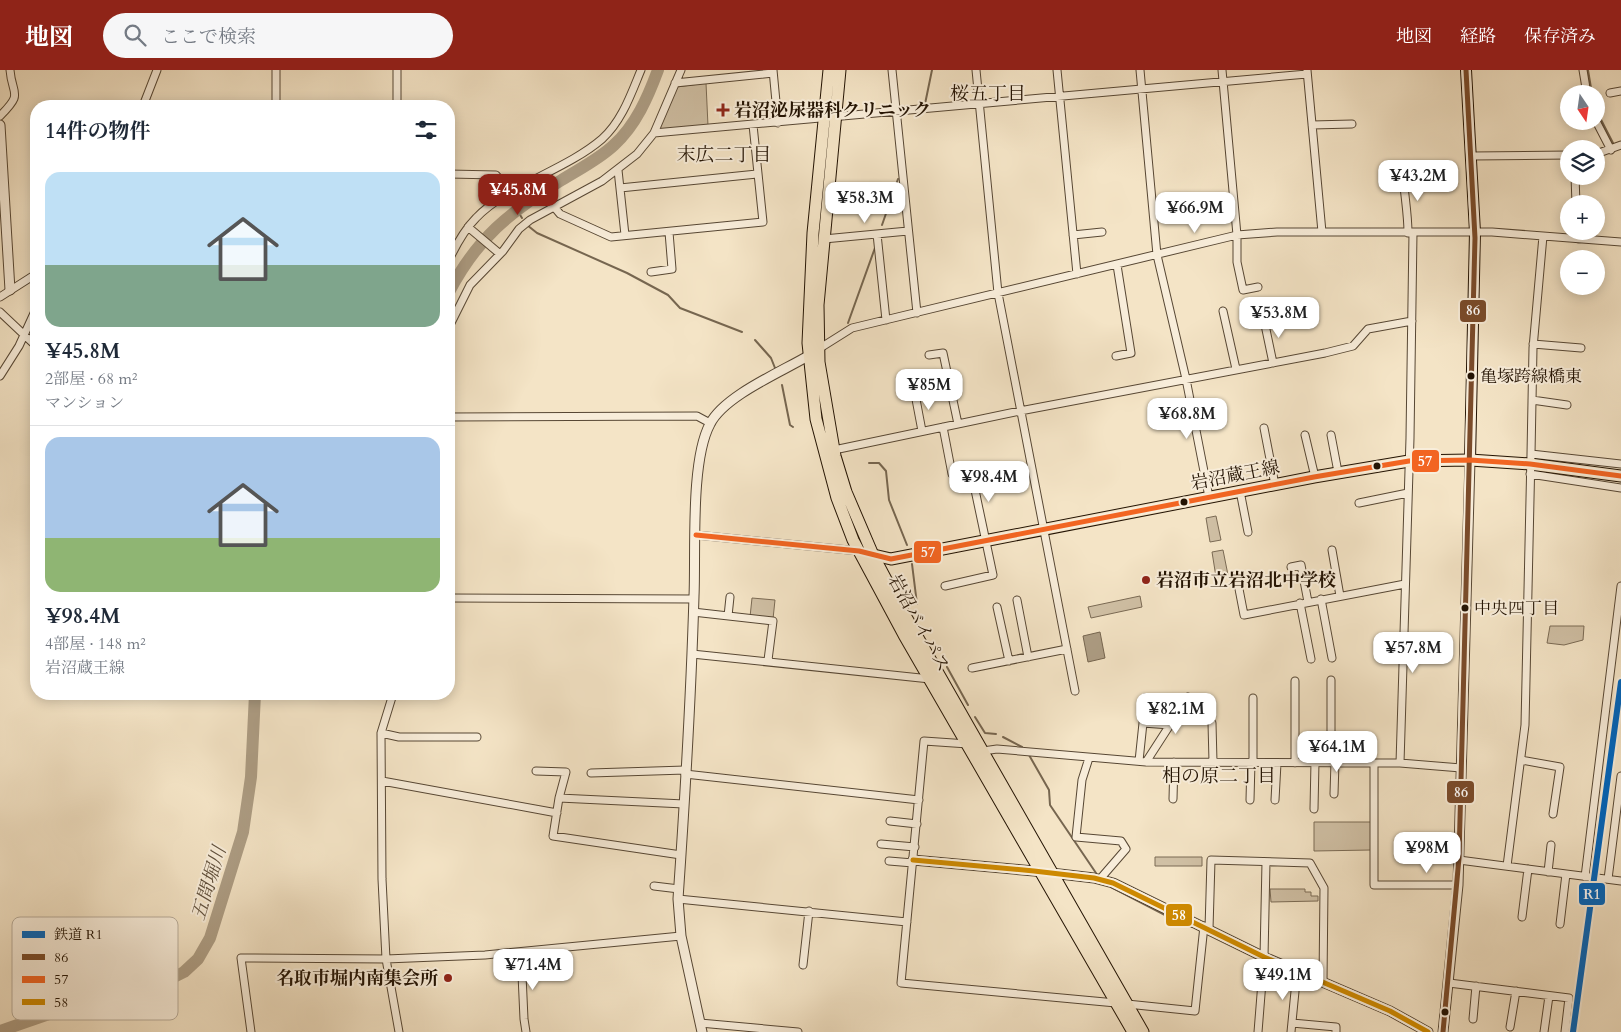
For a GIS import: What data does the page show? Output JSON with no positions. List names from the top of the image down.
{
  "streets": {
    "main road": ["岩沼蔵王線", "岩沼バイパス"]
  },
  "crossings": [
    ["岩沼蔵王線", "岩沼バイパス"]
  ],
  "districts": ["桜五丁目", "末広二丁目", "相の原二丁目"],
  "water": ["五間堀川"],
  "places": {
    "health": ["岩沼泌尿器科クリニック"],
    "other": [
      "亀塚跨線橋東",
      "岩沼市立岩沼北中学校",
      "中央四丁目",
      "名取市堀内南集会所"
    ]
  },
  "lines": [
    "transit line 86",
    "transit line 57",
    "rail line R1",
    "transit line 58"
  ],
  "legend": [
    "鉄道 R1",
    "86",
    "57",
    "58"
  ],
  "north": "bottom",
  "page": {
    "header": "地図",
    "search": "ここで検索",
    "nav": ["地図", "経路", "保存済み"],
    "map_buttons": ["+", "−"],
    "heading": "14件の物件",
    "price": [
      "¥43.2M",
      "¥45.8M",
      "¥58.3M",
      "¥66.9M",
      "¥53.8M",
      "¥85M",
      "¥68.8M",
      "¥98.4M",
      "¥57.8M",
      "¥82.1M",
      "¥64.1M",
      "¥98M",
      "¥71.4M",
      "¥49.1M"
    ],
    "list": [
      {
        "name": "¥45.8M",
        "note": "2部屋 · 68 m² · マンション"
      },
      {
        "name": "¥98.4M",
        "note": "4部屋 · 148 m² · 岩沼蔵王線"
      }
    ]
  }
}
